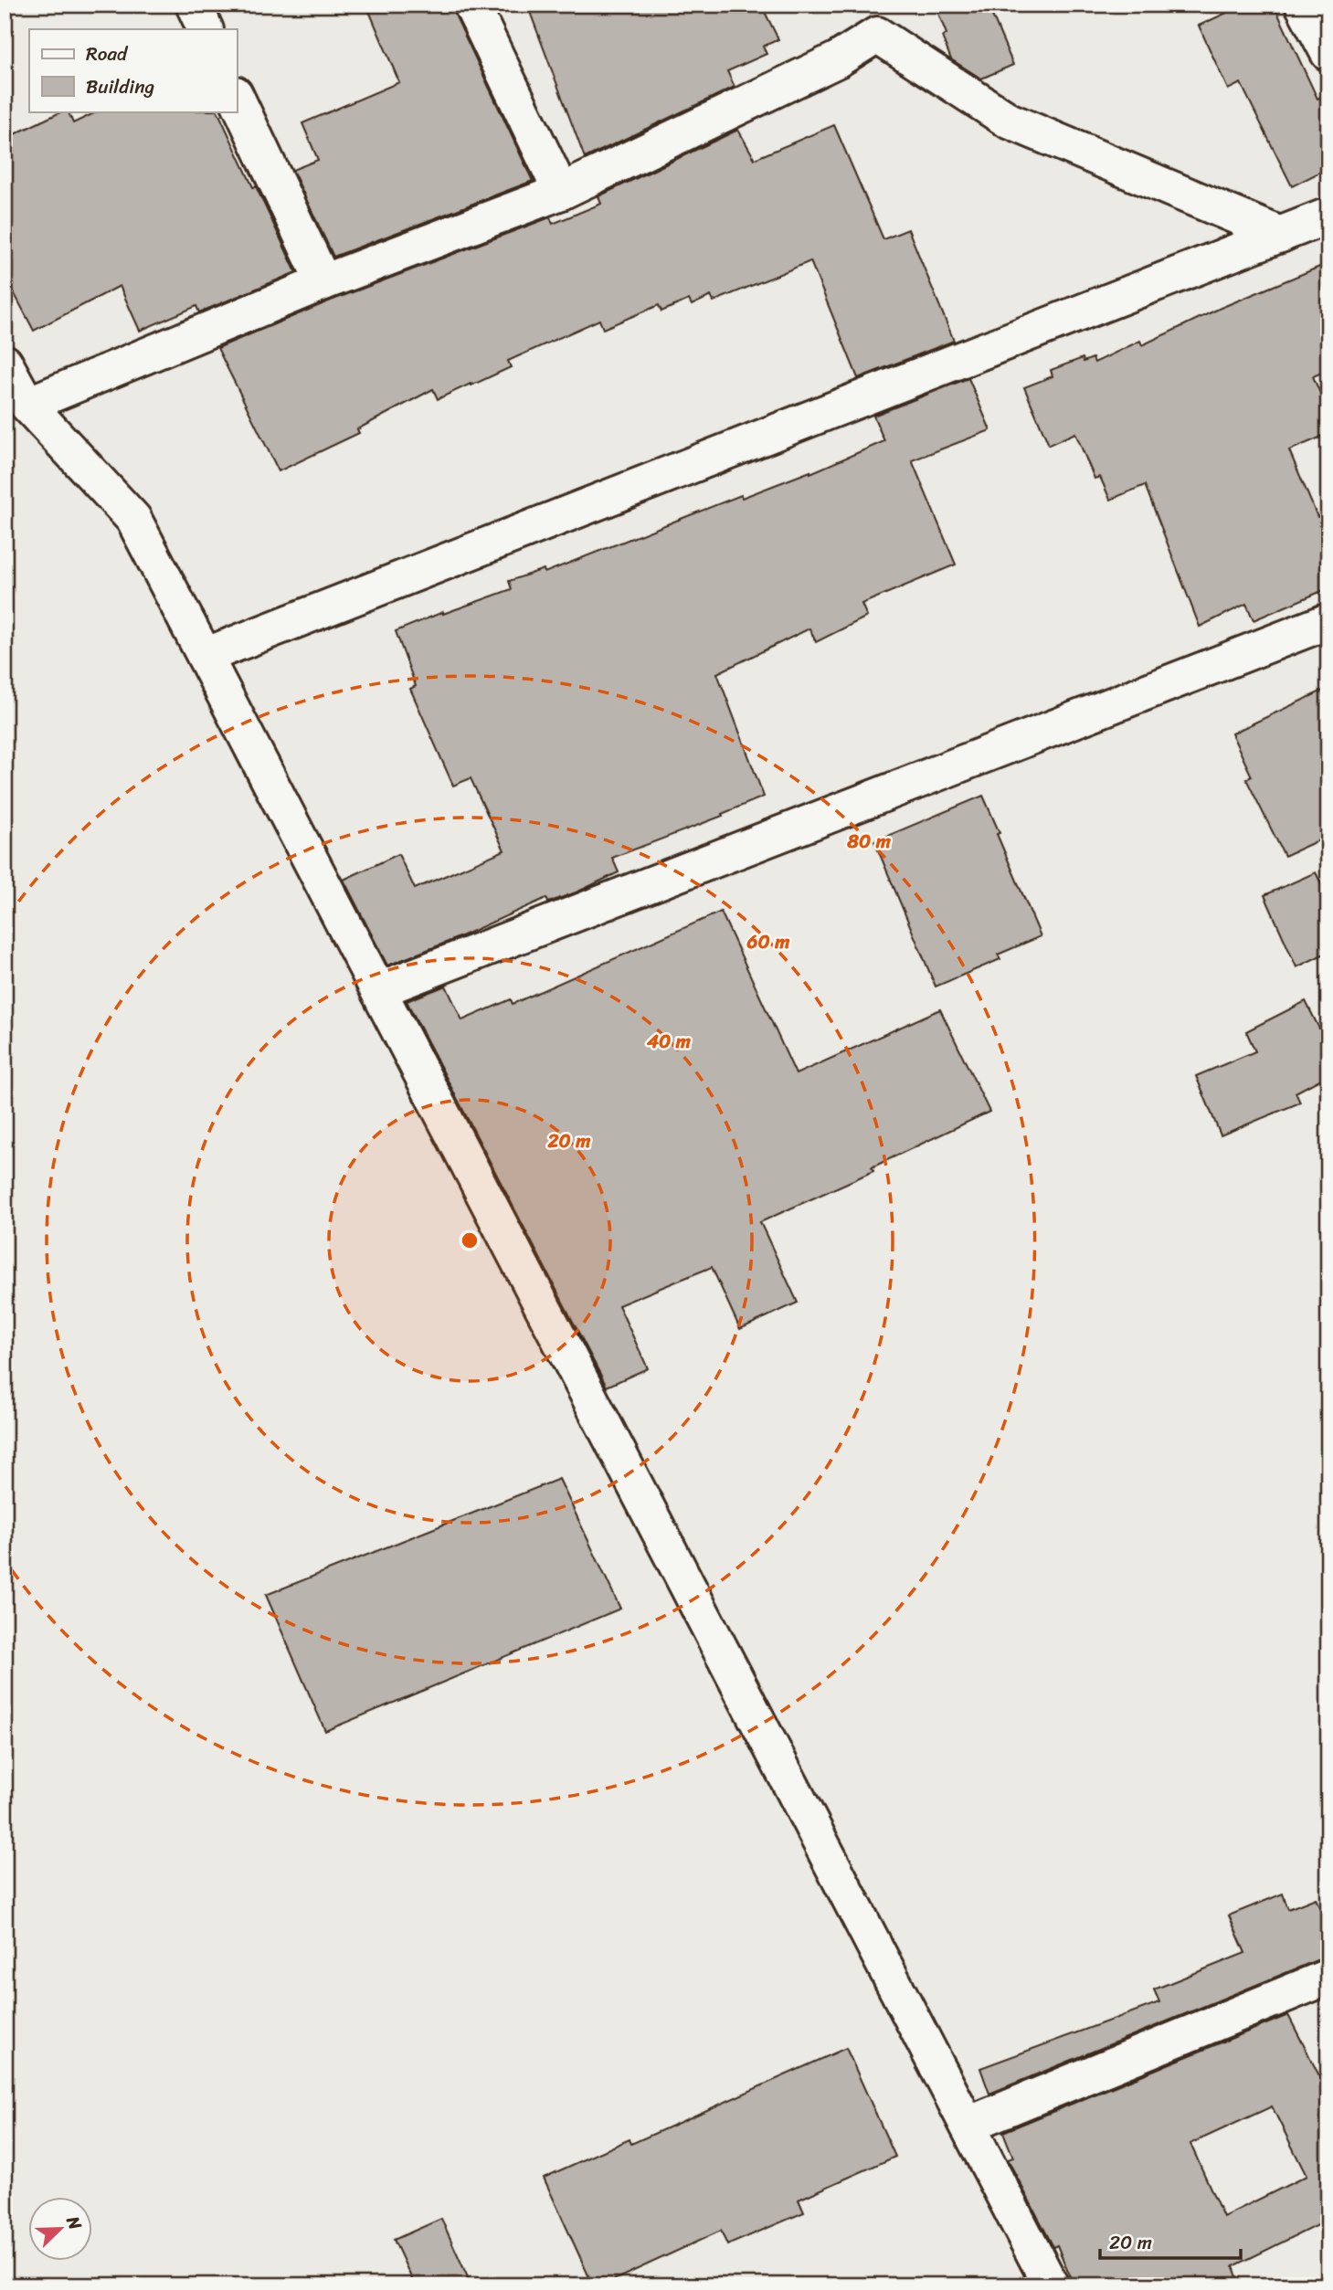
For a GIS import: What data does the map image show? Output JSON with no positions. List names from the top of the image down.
{
  "legend": ["Road", "Building"],
  "scale_bar": "20 m",
  "north": "top right",
  "rings": [
    "80 m",
    "60 m",
    "40 m",
    "20 m"
  ]
}
